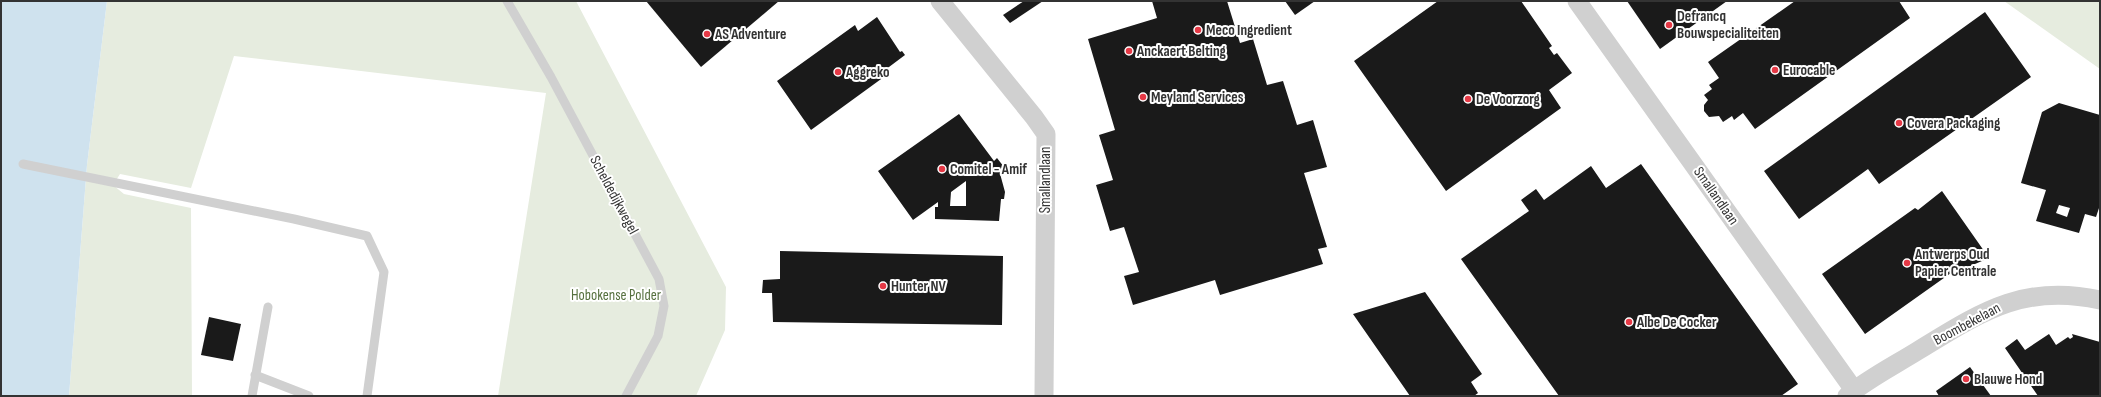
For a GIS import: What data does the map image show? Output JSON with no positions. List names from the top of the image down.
{
  "streets": {
    "street": ["Smallandlaan", "Boombekelaan"],
    "lane": ["Scheldedijkwegel"]
  },
  "crossings": [
    ["Smallandlaan", "Boombekelaan"]
  ],
  "parks": ["Hobokense Polder"],
  "places": [
    "Defrancq Bouwspecialiteiten",
    "Meco Ingredient",
    "AS Adventure",
    "Anckaert Belting",
    "Eurocable",
    "Aggreko",
    "Meyland Services",
    "De Voorzorg",
    "Covera Packaging",
    "Comitel - Amif",
    "Antwerps Oud Papier Centrale",
    "Hunter NV",
    "Albe De Cocker",
    "Blauwe Hond"
  ]
}
